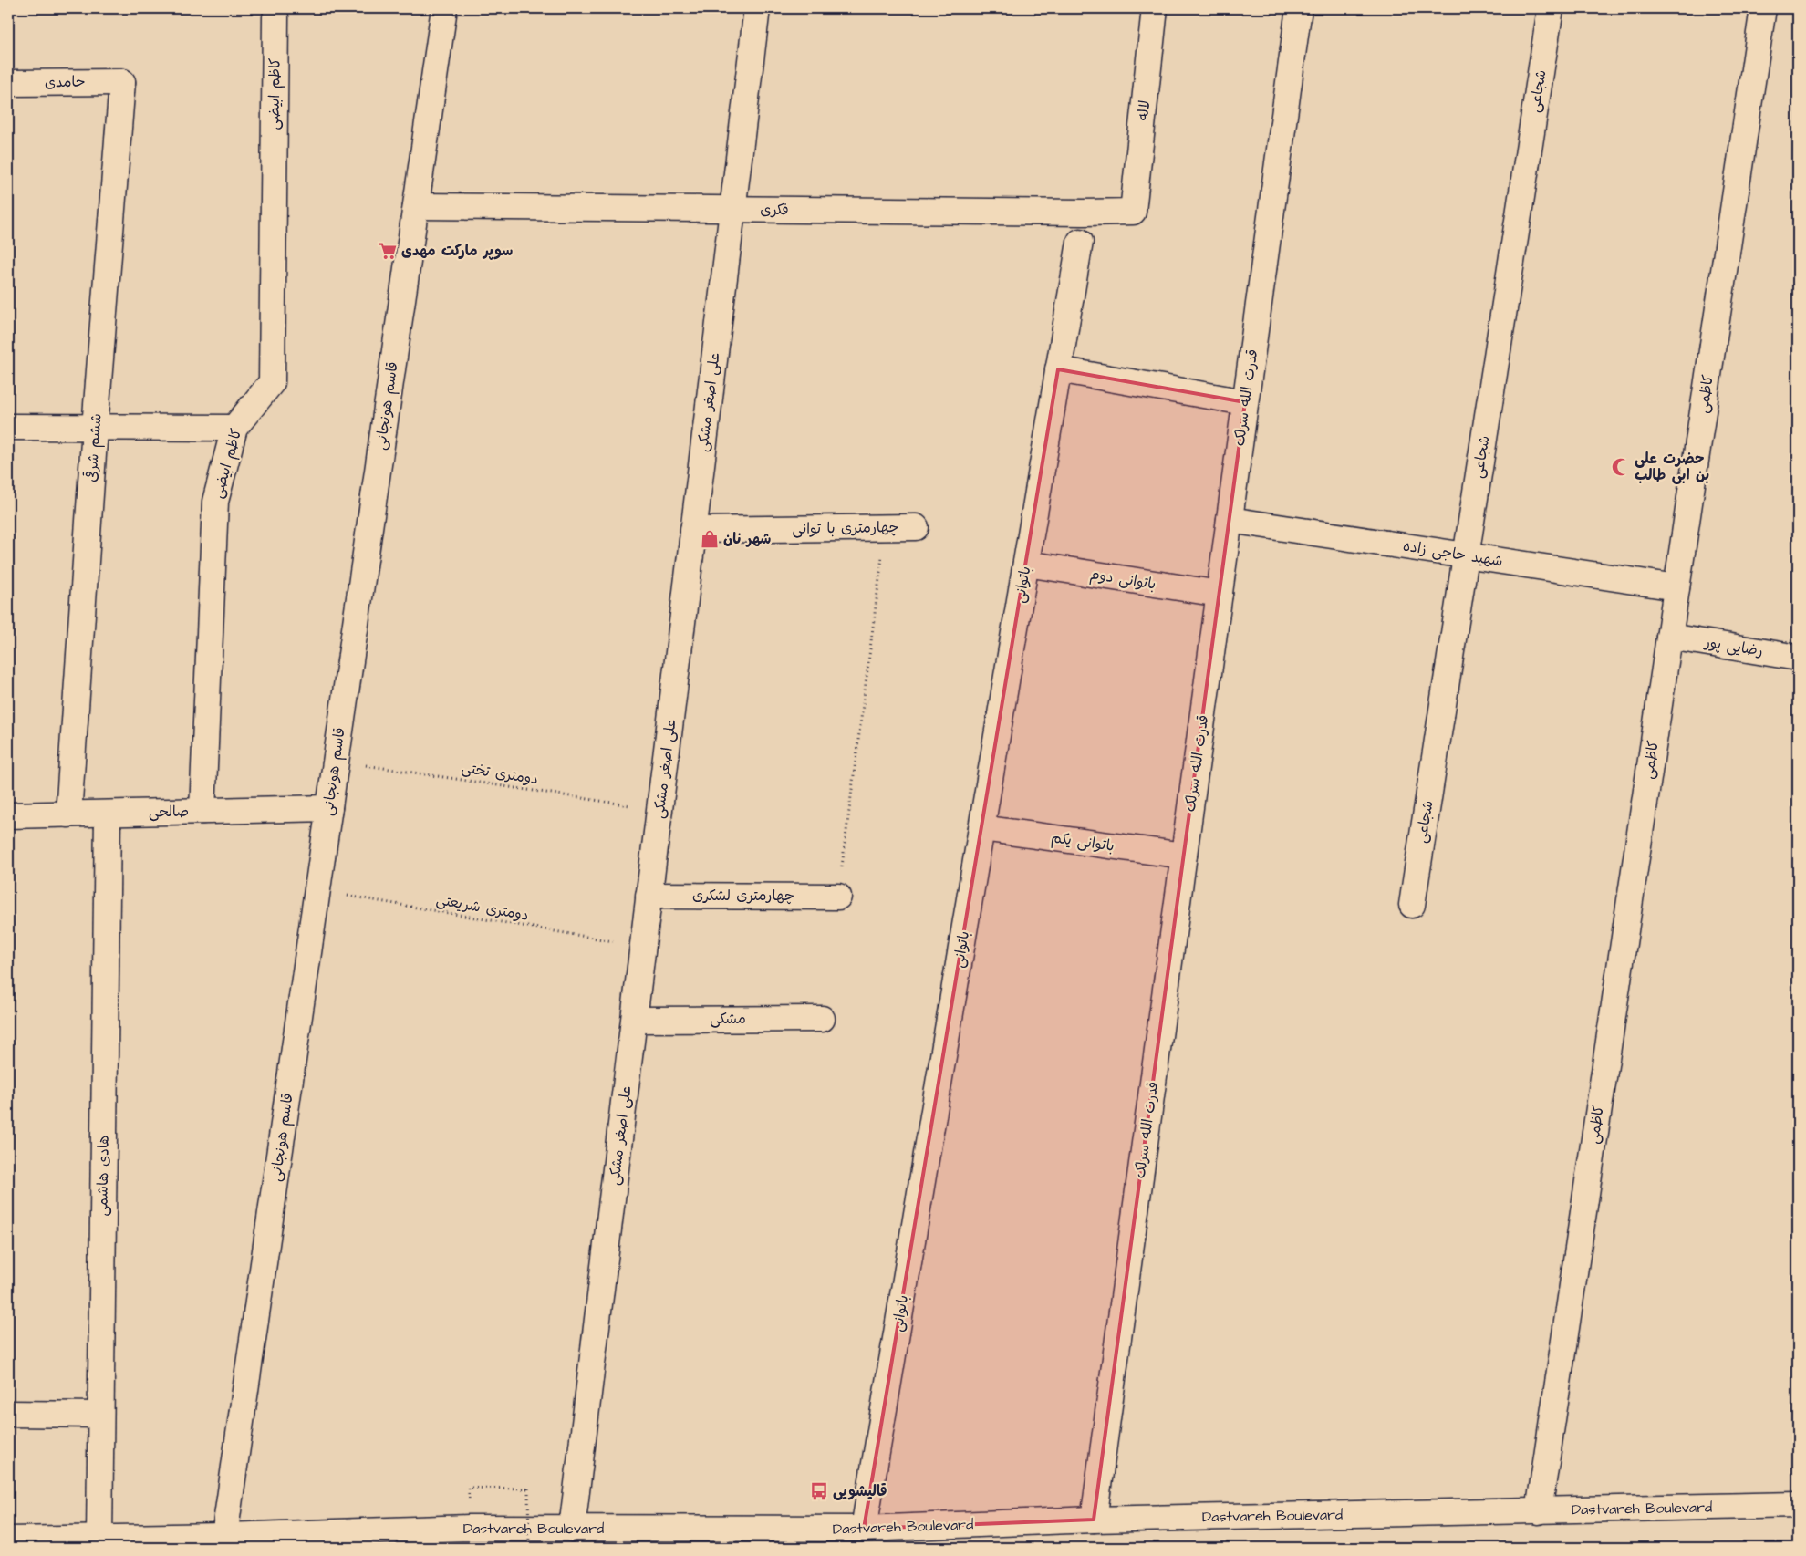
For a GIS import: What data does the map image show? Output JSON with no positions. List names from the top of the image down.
{
  "streets": {
    "street": [
      "حامدی",
      "شجاعی",
      "کاظم ابیضی",
      "لاله",
      "فکری",
      "کاظمی",
      "قدرت الله سرلک",
      "علی اصغر مشکی",
      "قاسم هونجانی",
      "ششم شرقی",
      "چهارمتری با توانی",
      "شهید حاجی زاده",
      "باتوانی دوم",
      "باتوانی",
      "رضایی پور",
      "صالحی",
      "باتوانی یکم",
      "چهارمتری لشکری",
      "مشکی",
      "هادی هاشمی",
      "Dastvareh Boulevard"
    ],
    "path": ["دومتری تختی", "دومتری شریعتی"]
  },
  "crossings": [
    ["حامدی", "ششم شرقی"],
    ["شجاعی", "شهید حاجی زاده"],
    ["کاظم ابیضی", "صالحی"],
    ["لاله", "فکری"],
    ["فکری", "علی اصغر مشکی"],
    ["فکری", "قاسم هونجانی"],
    ["کاظمی", "شهید حاجی زاده"],
    ["کاظمی", "رضایی پور"],
    ["کاظمی", "Dastvareh Boulevard"],
    ["قدرت الله سرلک", "شهید حاجی زاده"],
    ["قدرت الله سرلک", "باتوانی دوم"],
    ["قدرت الله سرلک", "باتوانی یکم"],
    ["قدرت الله سرلک", "Dastvareh Boulevard"],
    ["علی اصغر مشکی", "چهارمتری با توانی"],
    ["علی اصغر مشکی", "دومتری تختی"],
    ["علی اصغر مشکی", "چهارمتری لشکری"],
    ["علی اصغر مشکی", "دومتری شریعتی"],
    ["علی اصغر مشکی", "مشکی"],
    ["علی اصغر مشکی", "Dastvareh Boulevard"],
    ["قاسم هونجانی", "دومتری تختی"],
    ["قاسم هونجانی", "صالحی"],
    ["قاسم هونجانی", "دومتری شریعتی"],
    ["قاسم هونجانی", "Dastvareh Boulevard"],
    ["ششم شرقی", "صالحی"],
    ["باتوانی دوم", "باتوانی"],
    ["باتوانی", "باتوانی یکم"],
    ["باتوانی", "Dastvareh Boulevard"],
    ["صالحی", "هادی هاشمی"],
    ["هادی هاشمی", "Dastvareh Boulevard"]
  ],
  "places": {
    "supermarket": ["سوپر مارکت مهدی"],
    "mosque": ["حضرت علی بن ابی طالب"],
    "shop": ["شهر نان"],
    "bus stop": ["قالیشویی"]
  }
}
